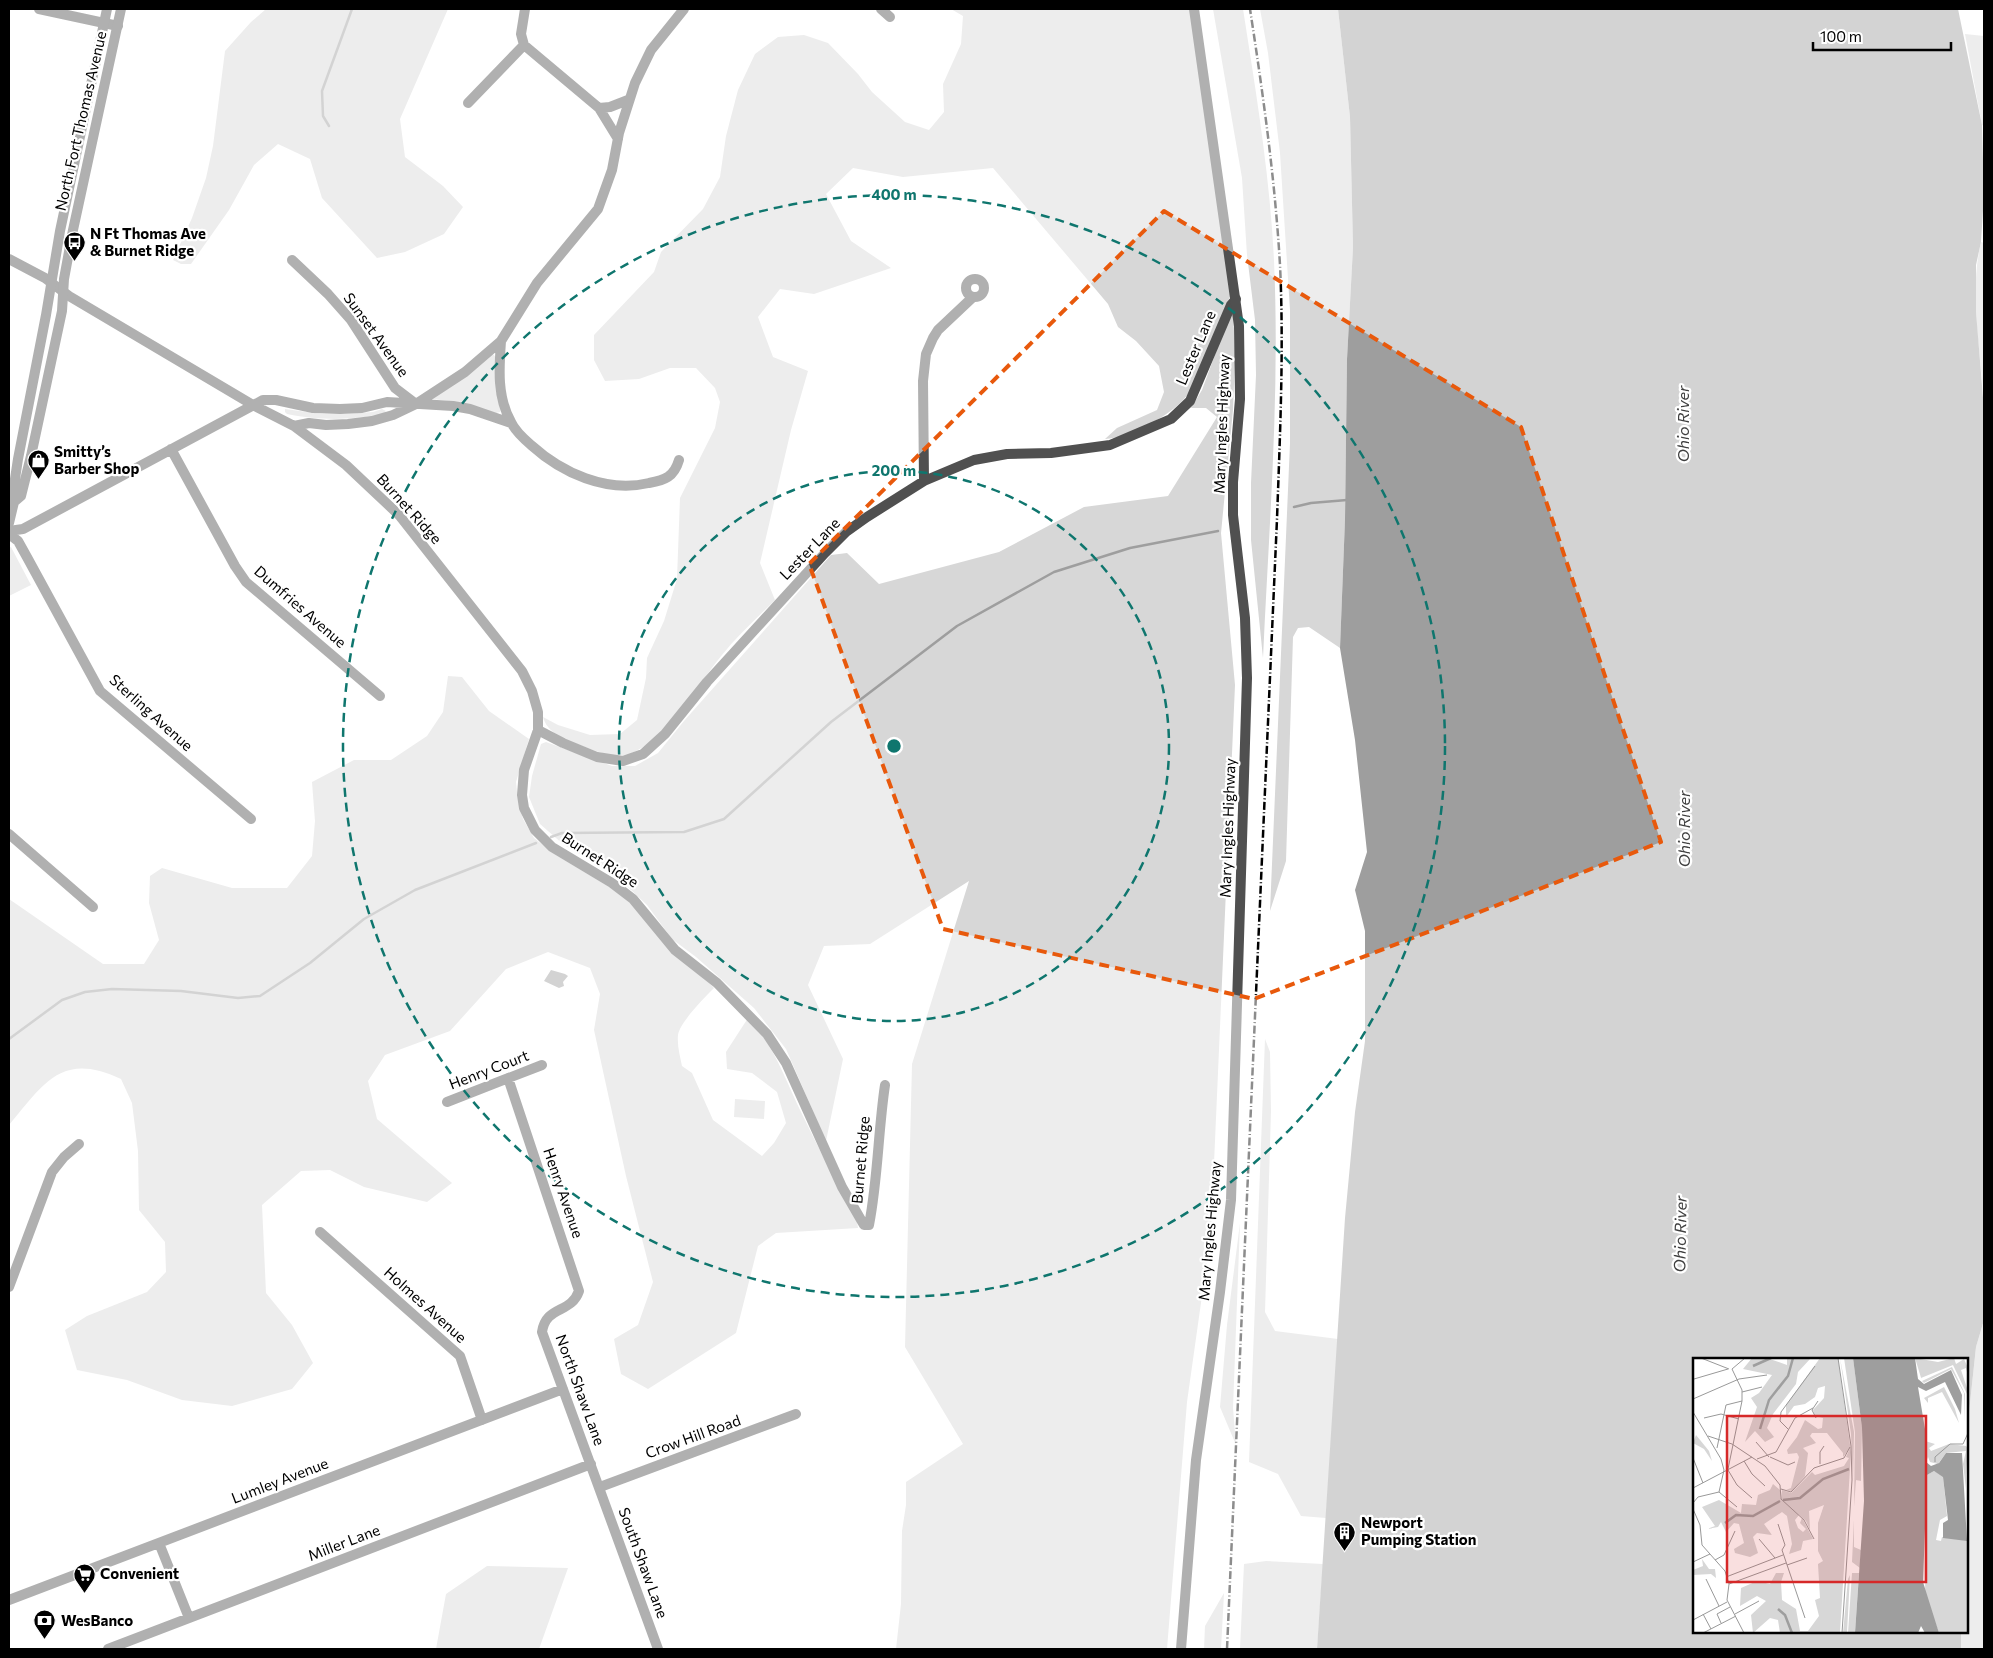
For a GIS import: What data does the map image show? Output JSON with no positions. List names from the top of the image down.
{
  "streets": {
    "street": [
      "North Fort Thomas Avenue",
      "Sunset Avenue",
      "Lester Lane",
      "Mary Ingles Highway",
      "Burnet Ridge",
      "Dumfries Avenue",
      "Sterling Avenue",
      "Henry Court",
      "Henry Avenue",
      "Holmes Avenue",
      "North Shaw Lane",
      "Crow Hill Road",
      "Lumley Avenue",
      "Miller Lane",
      "South Shaw Lane"
    ]
  },
  "crossings": [
    ["North Fort Thomas Avenue", "Burnet Ridge"],
    ["Lester Lane", "Mary Ingles Highway"],
    ["Lester Lane", "Burnet Ridge"],
    ["Henry Court", "Henry Avenue"],
    ["Henry Avenue", "North Shaw Lane"],
    ["Holmes Avenue", "Lumley Avenue"],
    ["North Shaw Lane", "Crow Hill Road"],
    ["North Shaw Lane", "Lumley Avenue"],
    ["North Shaw Lane", "Miller Lane"],
    ["North Shaw Lane", "South Shaw Lane"],
    ["Crow Hill Road", "South Shaw Lane"]
  ],
  "water": ["Ohio River"],
  "places": {
    "bus stop": ["N Ft Thomas Ave & Burnet Ridge"],
    "shop": ["Smitty’s Barber Shop"],
    "building": ["Newport Pumping Station"],
    "supermarket": ["Convenient"],
    "bank": ["WesBanco"]
  },
  "scale_bar": "100 m",
  "rings": ["400 m", "200 m"]
}
